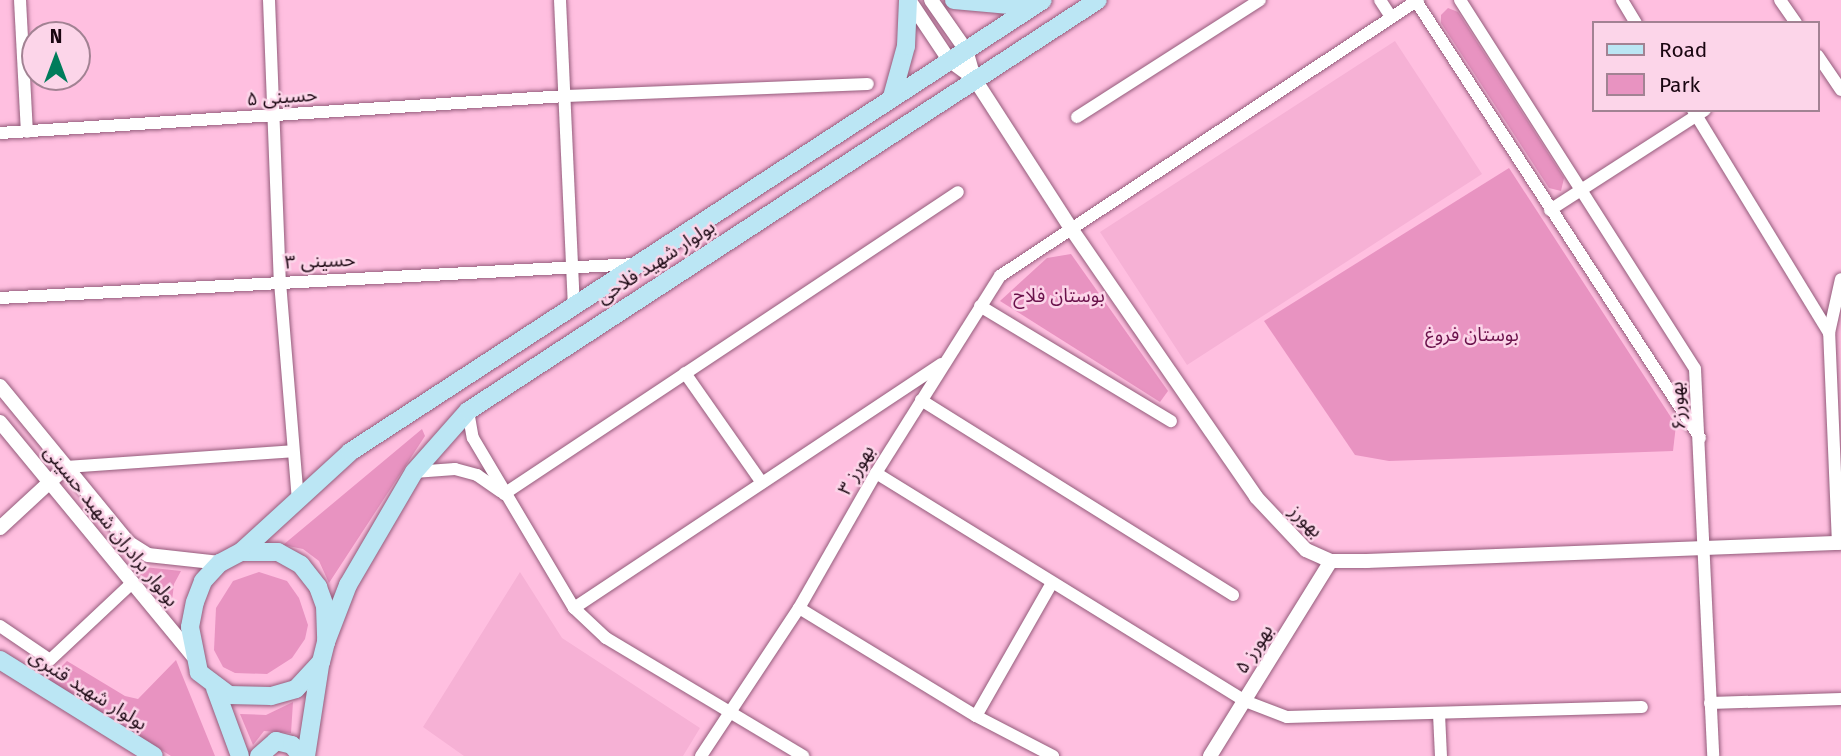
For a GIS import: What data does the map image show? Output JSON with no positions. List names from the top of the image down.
{
  "streets": {
    "main road": ["بولوار شهید فلاحی", "بولوار شهید قنبری"],
    "street": [
      "حسینی ۵",
      "حسینی ۳",
      "بهورز۶",
      "بهورز ۳",
      "بهورز",
      "بولوار برادران شهید حسینی",
      "بهورز ۵"
    ]
  },
  "crossings": [
    ["حسینی ۳", "بولوار شهید فلاحی"],
    ["بولوار شهید فلاحی", "بهورز"],
    ["بولوار شهید فلاحی", "بولوار برادران شهید حسینی"],
    ["بهورز۶", "بهورز ۳"],
    ["بهورز ۳", "بهورز"],
    ["بهورز", "بهورز ۵"],
    ["بولوار برادران شهید حسینی", "بولوار شهید قنبری"]
  ],
  "parks": ["بوستان فلاح", "بوستان فروغ"],
  "legend": ["Road", "Park"],
  "north": "top"
}
